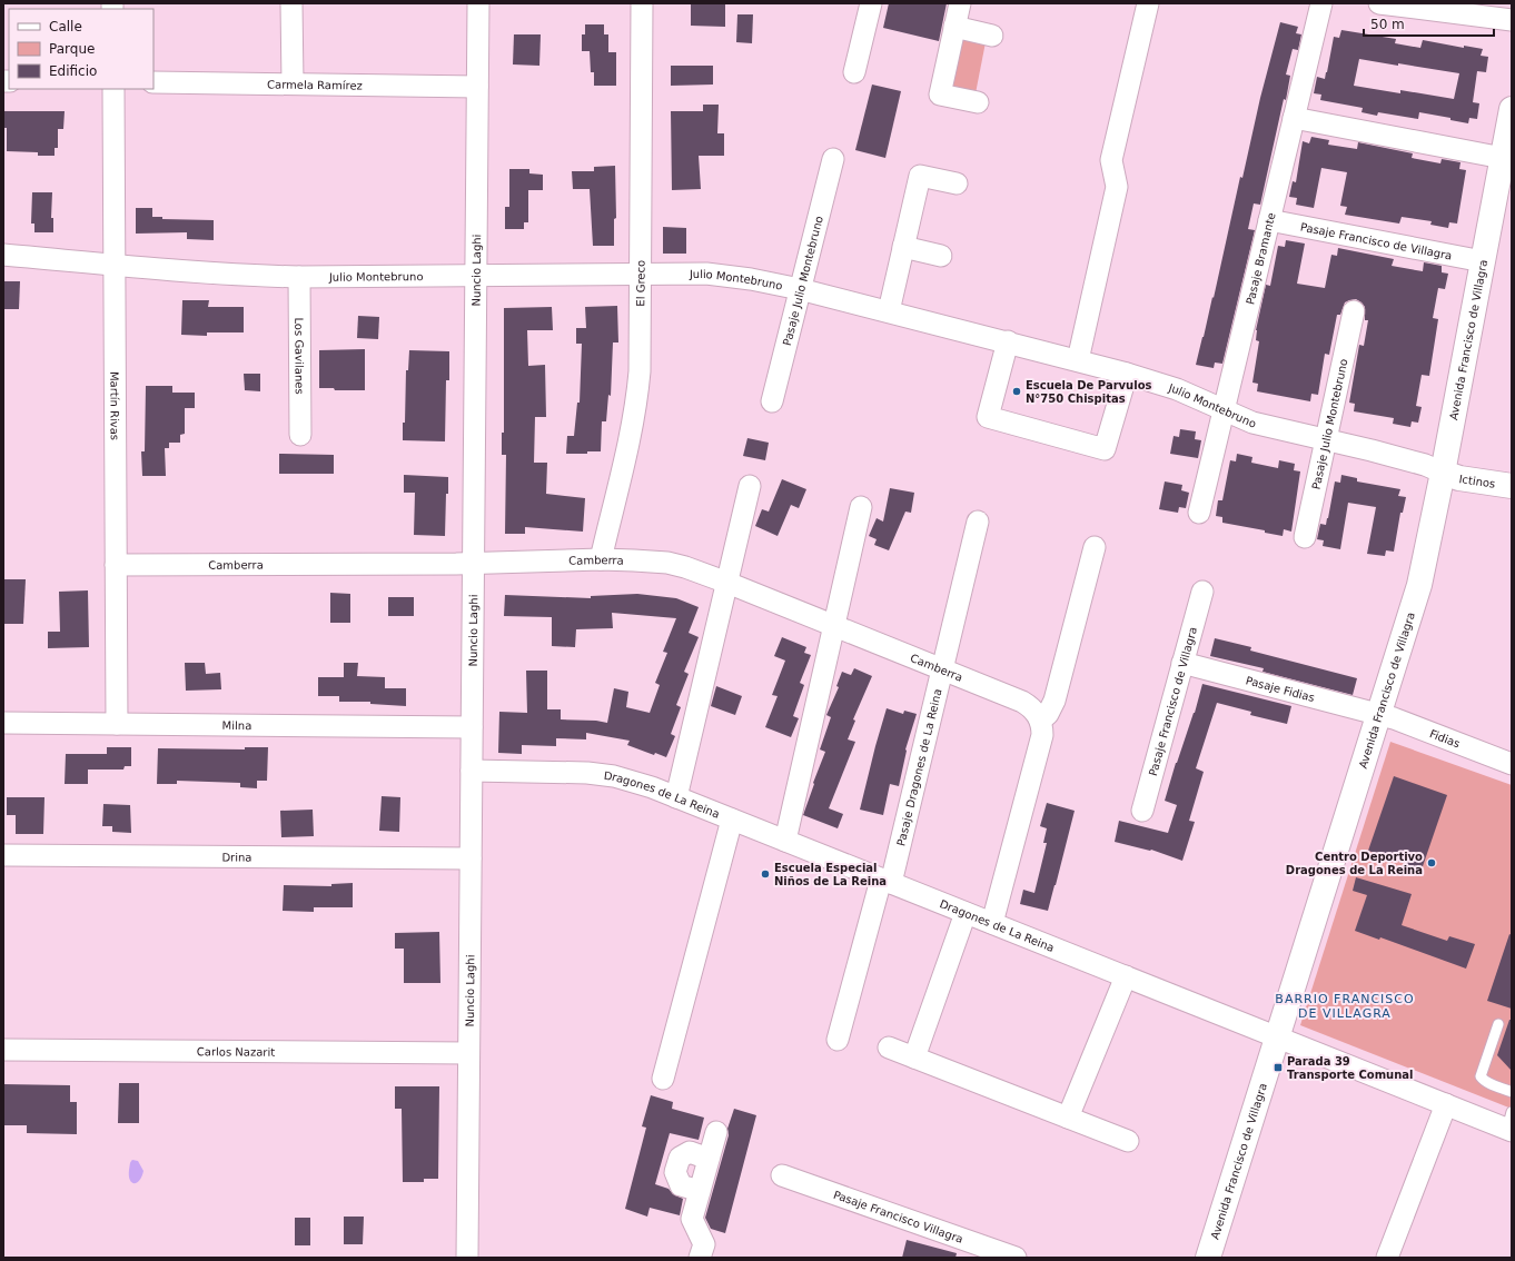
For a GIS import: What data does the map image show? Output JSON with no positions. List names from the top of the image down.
{
  "streets": {
    "street": [
      "Carmela Ramírez",
      "Pasaje Francisco de Villagra",
      "Pasaje Bramante",
      "Nuncio Laghi",
      "Julio Montebruno",
      "Pasaje Julio Montebruno",
      "El Greco",
      "Avenida Francisco de Villagra",
      "Los Gavilanes",
      "Martín Rivas",
      "Ictinos",
      "Camberra",
      "Pasaje Fidias",
      "Milna",
      "Fidias",
      "Pasaje Dragones de La Reina",
      "Dragones de La Reina",
      "Drina",
      "Carlos Nazarit",
      "Pasaje Francisco Villagra"
    ]
  },
  "crossings": [
    ["Carmela Ramírez", "Nuncio Laghi"],
    ["Pasaje Francisco de Villagra", "Pasaje Bramante"],
    ["Pasaje Francisco de Villagra", "Avenida Francisco de Villagra"],
    ["Pasaje Francisco de Villagra", "Pasaje Fidias"],
    ["Pasaje Bramante", "Julio Montebruno"],
    ["Nuncio Laghi", "Julio Montebruno"],
    ["Nuncio Laghi", "Camberra"],
    ["Nuncio Laghi", "Milna"],
    ["Nuncio Laghi", "Dragones de La Reina"],
    ["Nuncio Laghi", "Drina"],
    ["Nuncio Laghi", "Carlos Nazarit"],
    ["Julio Montebruno", "Pasaje Julio Montebruno"],
    ["Julio Montebruno", "El Greco"],
    ["Julio Montebruno", "Avenida Francisco de Villagra"],
    ["Julio Montebruno", "Los Gavilanes"],
    ["Julio Montebruno", "Martín Rivas"],
    ["Julio Montebruno", "Ictinos"],
    ["El Greco", "Camberra"],
    ["Avenida Francisco de Villagra", "Ictinos"],
    ["Avenida Francisco de Villagra", "Pasaje Fidias"],
    ["Avenida Francisco de Villagra", "Fidias"],
    ["Avenida Francisco de Villagra", "Dragones de La Reina"],
    ["Martín Rivas", "Camberra"],
    ["Martín Rivas", "Milna"],
    ["Camberra", "Pasaje Dragones de La Reina"],
    ["Pasaje Fidias", "Fidias"],
    ["Pasaje Dragones de La Reina", "Dragones de La Reina"]
  ],
  "districts": ["BARRIO FRANCISCO DE VILLAGRA"],
  "places": {
    "other": ["Escuela De Parvulos N°750 Chispitas", "Centro Deportivo Dragones de La Reina", "Escuela Especial Niños de La Reina"],
    "transit": ["Parada 39 Transporte Comunal"]
  },
  "legend": ["Calle", "Parque", "Edificio"],
  "scale_bar": "50 m"
}
